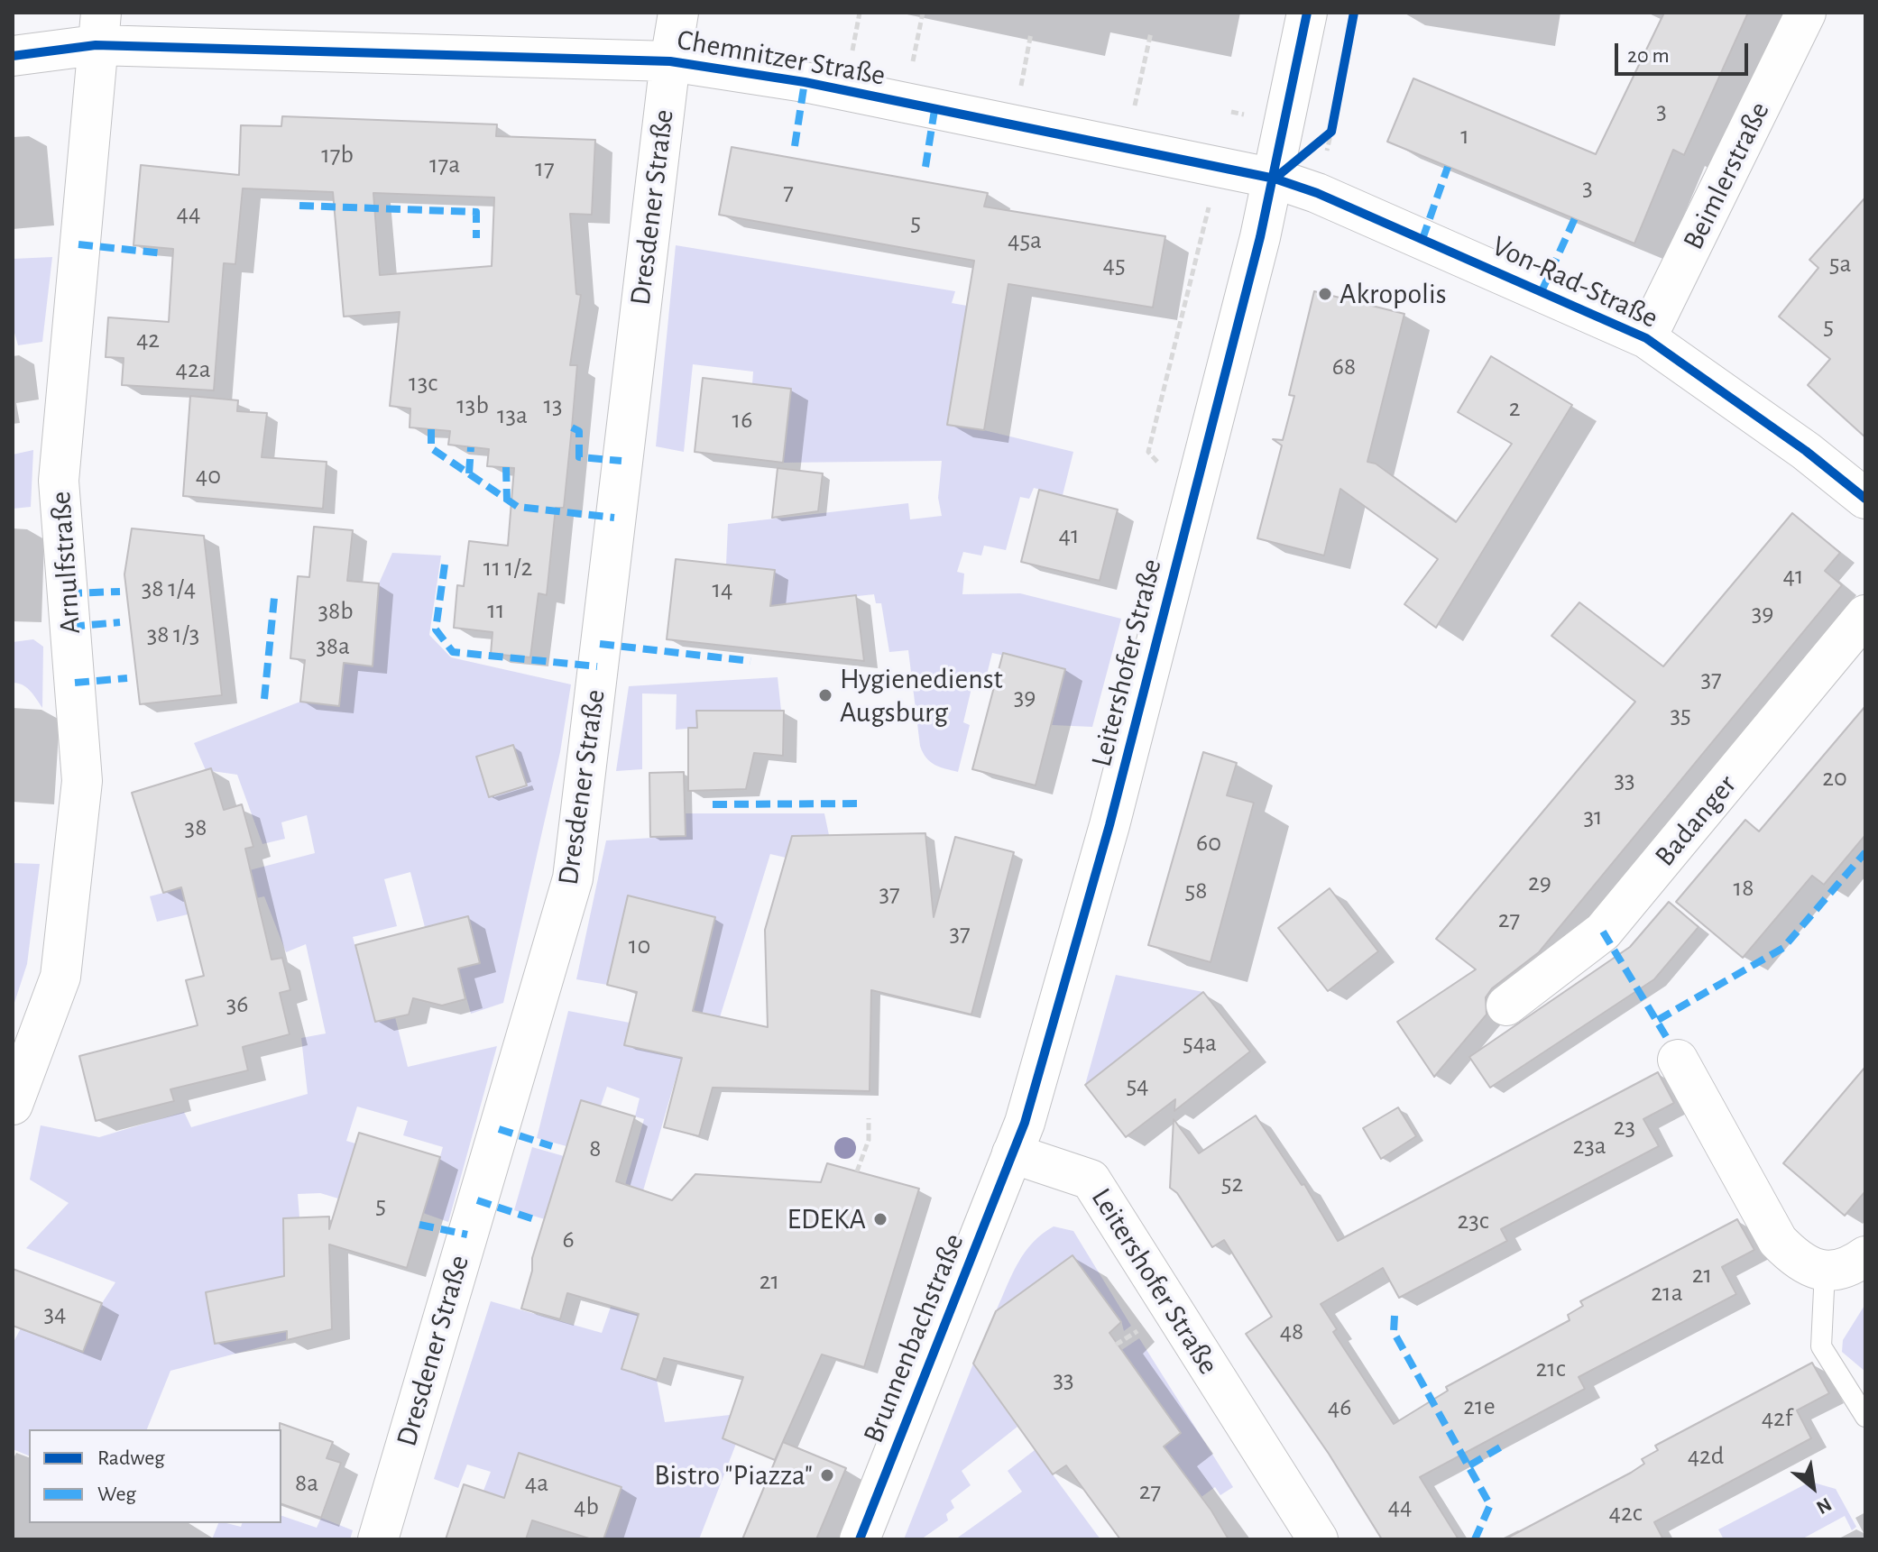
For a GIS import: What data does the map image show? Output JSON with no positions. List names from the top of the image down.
{
  "streets": {
    "street": [
      "Chemnitzer Straße",
      "Beimlerstraße",
      "Dresdener Straße",
      "Von-Rad-Straße",
      "Arnulfstraße",
      "Leitershofer Straße",
      "Badanger",
      "Brunnenbachstraße"
    ]
  },
  "crossings": [
    ["Chemnitzer Straße", "Dresdener Straße"],
    ["Chemnitzer Straße", "Von-Rad-Straße"],
    ["Chemnitzer Straße", "Arnulfstraße"],
    ["Chemnitzer Straße", "Leitershofer Straße"],
    ["Beimlerstraße", "Von-Rad-Straße"],
    ["Von-Rad-Straße", "Leitershofer Straße"],
    ["Leitershofer Straße", "Brunnenbachstraße"]
  ],
  "places": [
    "Akropolis",
    "Hygienedienst Augsburg",
    "EDEKA",
    "Bistro \"Piazza\""
  ],
  "house_numbers": [
    "3",
    "1",
    "17b",
    "17a",
    "17",
    "3",
    "7",
    "44",
    "5",
    "45a",
    "5a",
    "45",
    "5",
    "42",
    "68",
    "42a",
    "13c",
    "13b",
    "13",
    "2",
    "13a",
    "16",
    "40",
    "41",
    "11 1/2",
    "41",
    "38 1/4",
    "14",
    "11",
    "38b",
    "39",
    "38 1/3",
    "38a",
    "37",
    "39",
    "35",
    "20",
    "33",
    "31",
    "38",
    "60",
    "29",
    "18",
    "58",
    "37",
    "27",
    "37",
    "10",
    "36",
    "54a",
    "54",
    "23",
    "23a",
    "8",
    "52",
    "5",
    "23c",
    "6",
    "21",
    "21",
    "21a",
    "34",
    "48",
    "21c",
    "33",
    "21e",
    "46",
    "42f",
    "42d",
    "8a",
    "4a",
    "27",
    "4b",
    "44",
    "42c"
  ],
  "legend": ["Radweg", "Weg"],
  "scale_bar": "20 m",
  "north": "bottom right"
}
